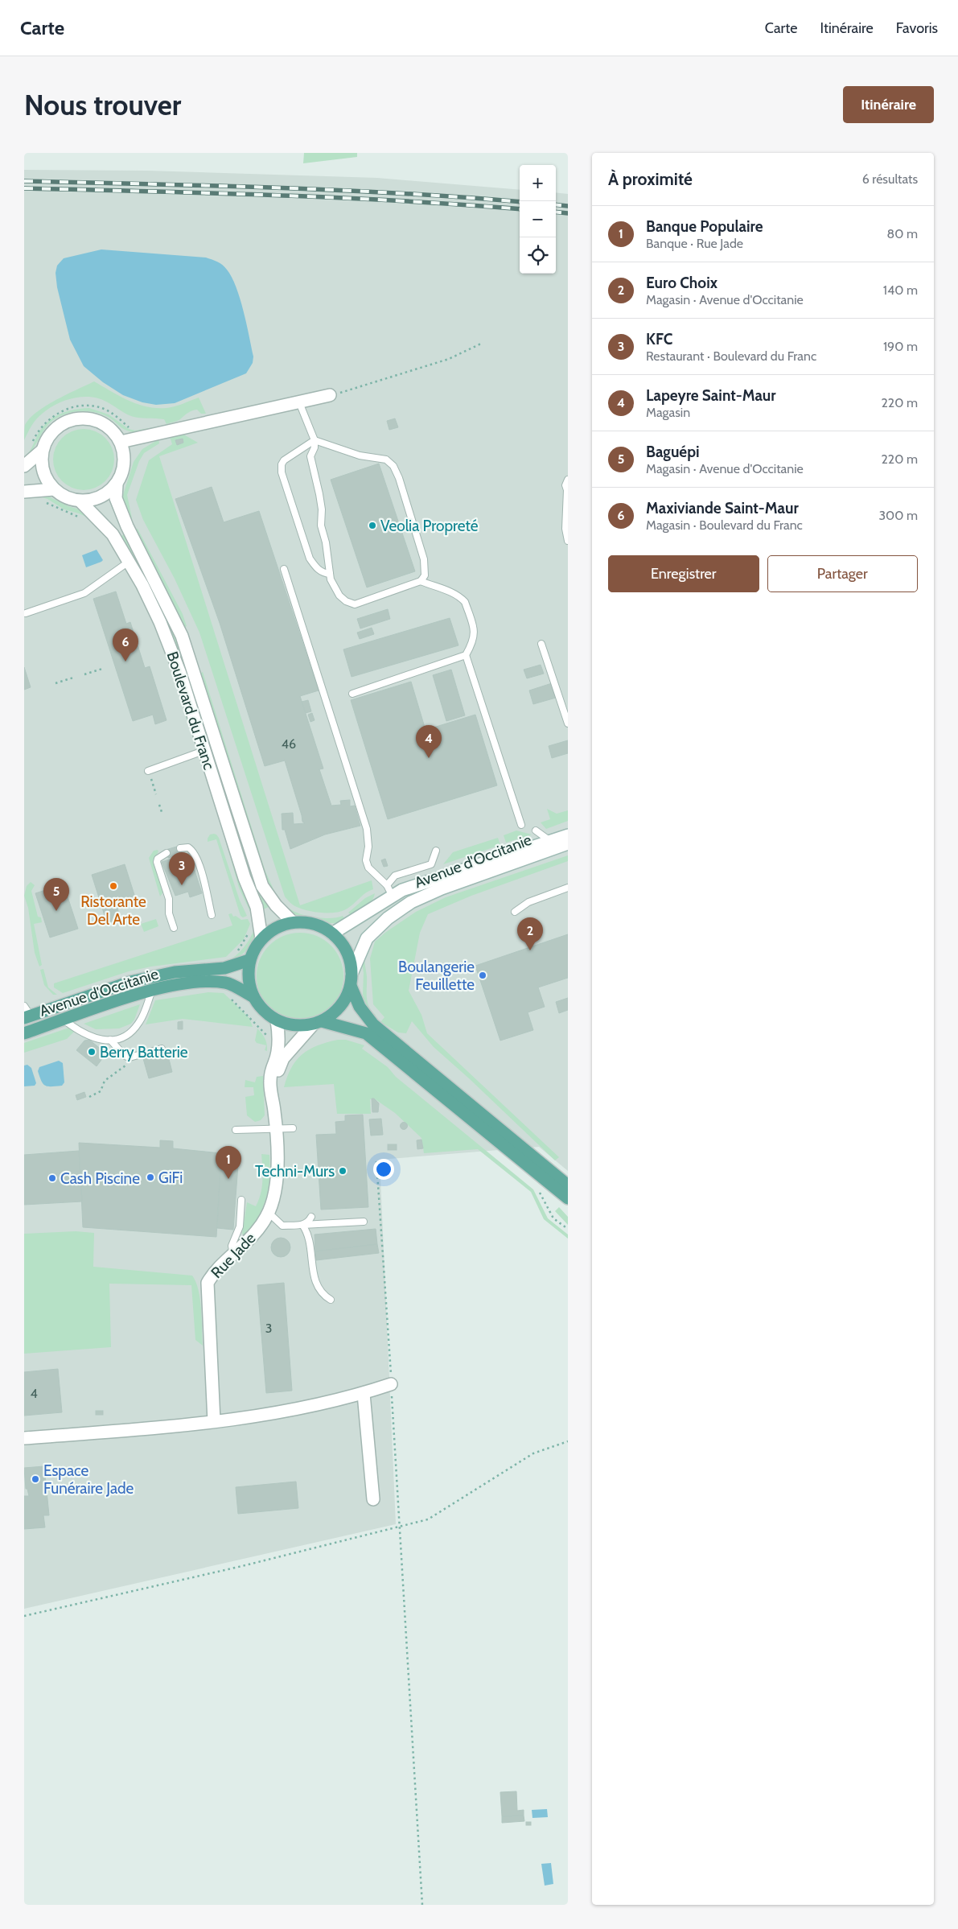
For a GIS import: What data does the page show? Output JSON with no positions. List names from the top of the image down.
{
  "streets": {
    "main road": ["Avenue d'Occitanie"],
    "street": ["Boulevard du Franc", "Rue Jade"]
  },
  "crossings": [
    ["Boulevard du Franc", "Avenue d'Occitanie"],
    ["Boulevard du Franc", "Rue Jade"],
    ["Avenue d'Occitanie", "Rue Jade"]
  ],
  "places": [
    "Veolia Propreté",
    "Ristorante Del Arte",
    "Boulangerie Feuillette",
    "Berry Batterie",
    "Techni-Murs",
    "GiFi",
    "Cash Piscine",
    "Espace Funéraire Jade"
  ],
  "house_numbers": ["46", "3", "4"],
  "page": {
    "header": "Carte",
    "nav": ["Carte", "Itinéraire", "Favoris"],
    "buttons": [
      "Itinéraire",
      ["Enregistrer", "Partager"]
    ],
    "title": "Nous trouver",
    "heading": ["À proximité", "6 résultats"],
    "map_buttons": ["+", "−"],
    "list": [
      {
        "mark": "1",
        "name": "Banque Populaire",
        "note": "Banque · Rue Jade",
        "value": "80 m"
      },
      {
        "mark": "2",
        "name": "Euro Choix",
        "note": "Magasin · Avenue d'Occitanie",
        "value": "140 m"
      },
      {
        "mark": "3",
        "name": "KFC",
        "note": "Restaurant · Boulevard du Franc",
        "value": "190 m"
      },
      {
        "mark": "4",
        "name": "Lapeyre Saint-Maur",
        "note": "Magasin",
        "value": "220 m"
      },
      {
        "mark": "5",
        "name": "Baguépi",
        "note": "Magasin · Avenue d'Occitanie",
        "value": "220 m"
      },
      {
        "mark": "6",
        "name": "Maxiviande Saint-Maur",
        "note": "Magasin · Boulevard du Franc",
        "value": "300 m"
      }
    ],
    "pins": [
      "6",
      "4",
      "3",
      "5",
      "2",
      "1"
    ]
  }
}
